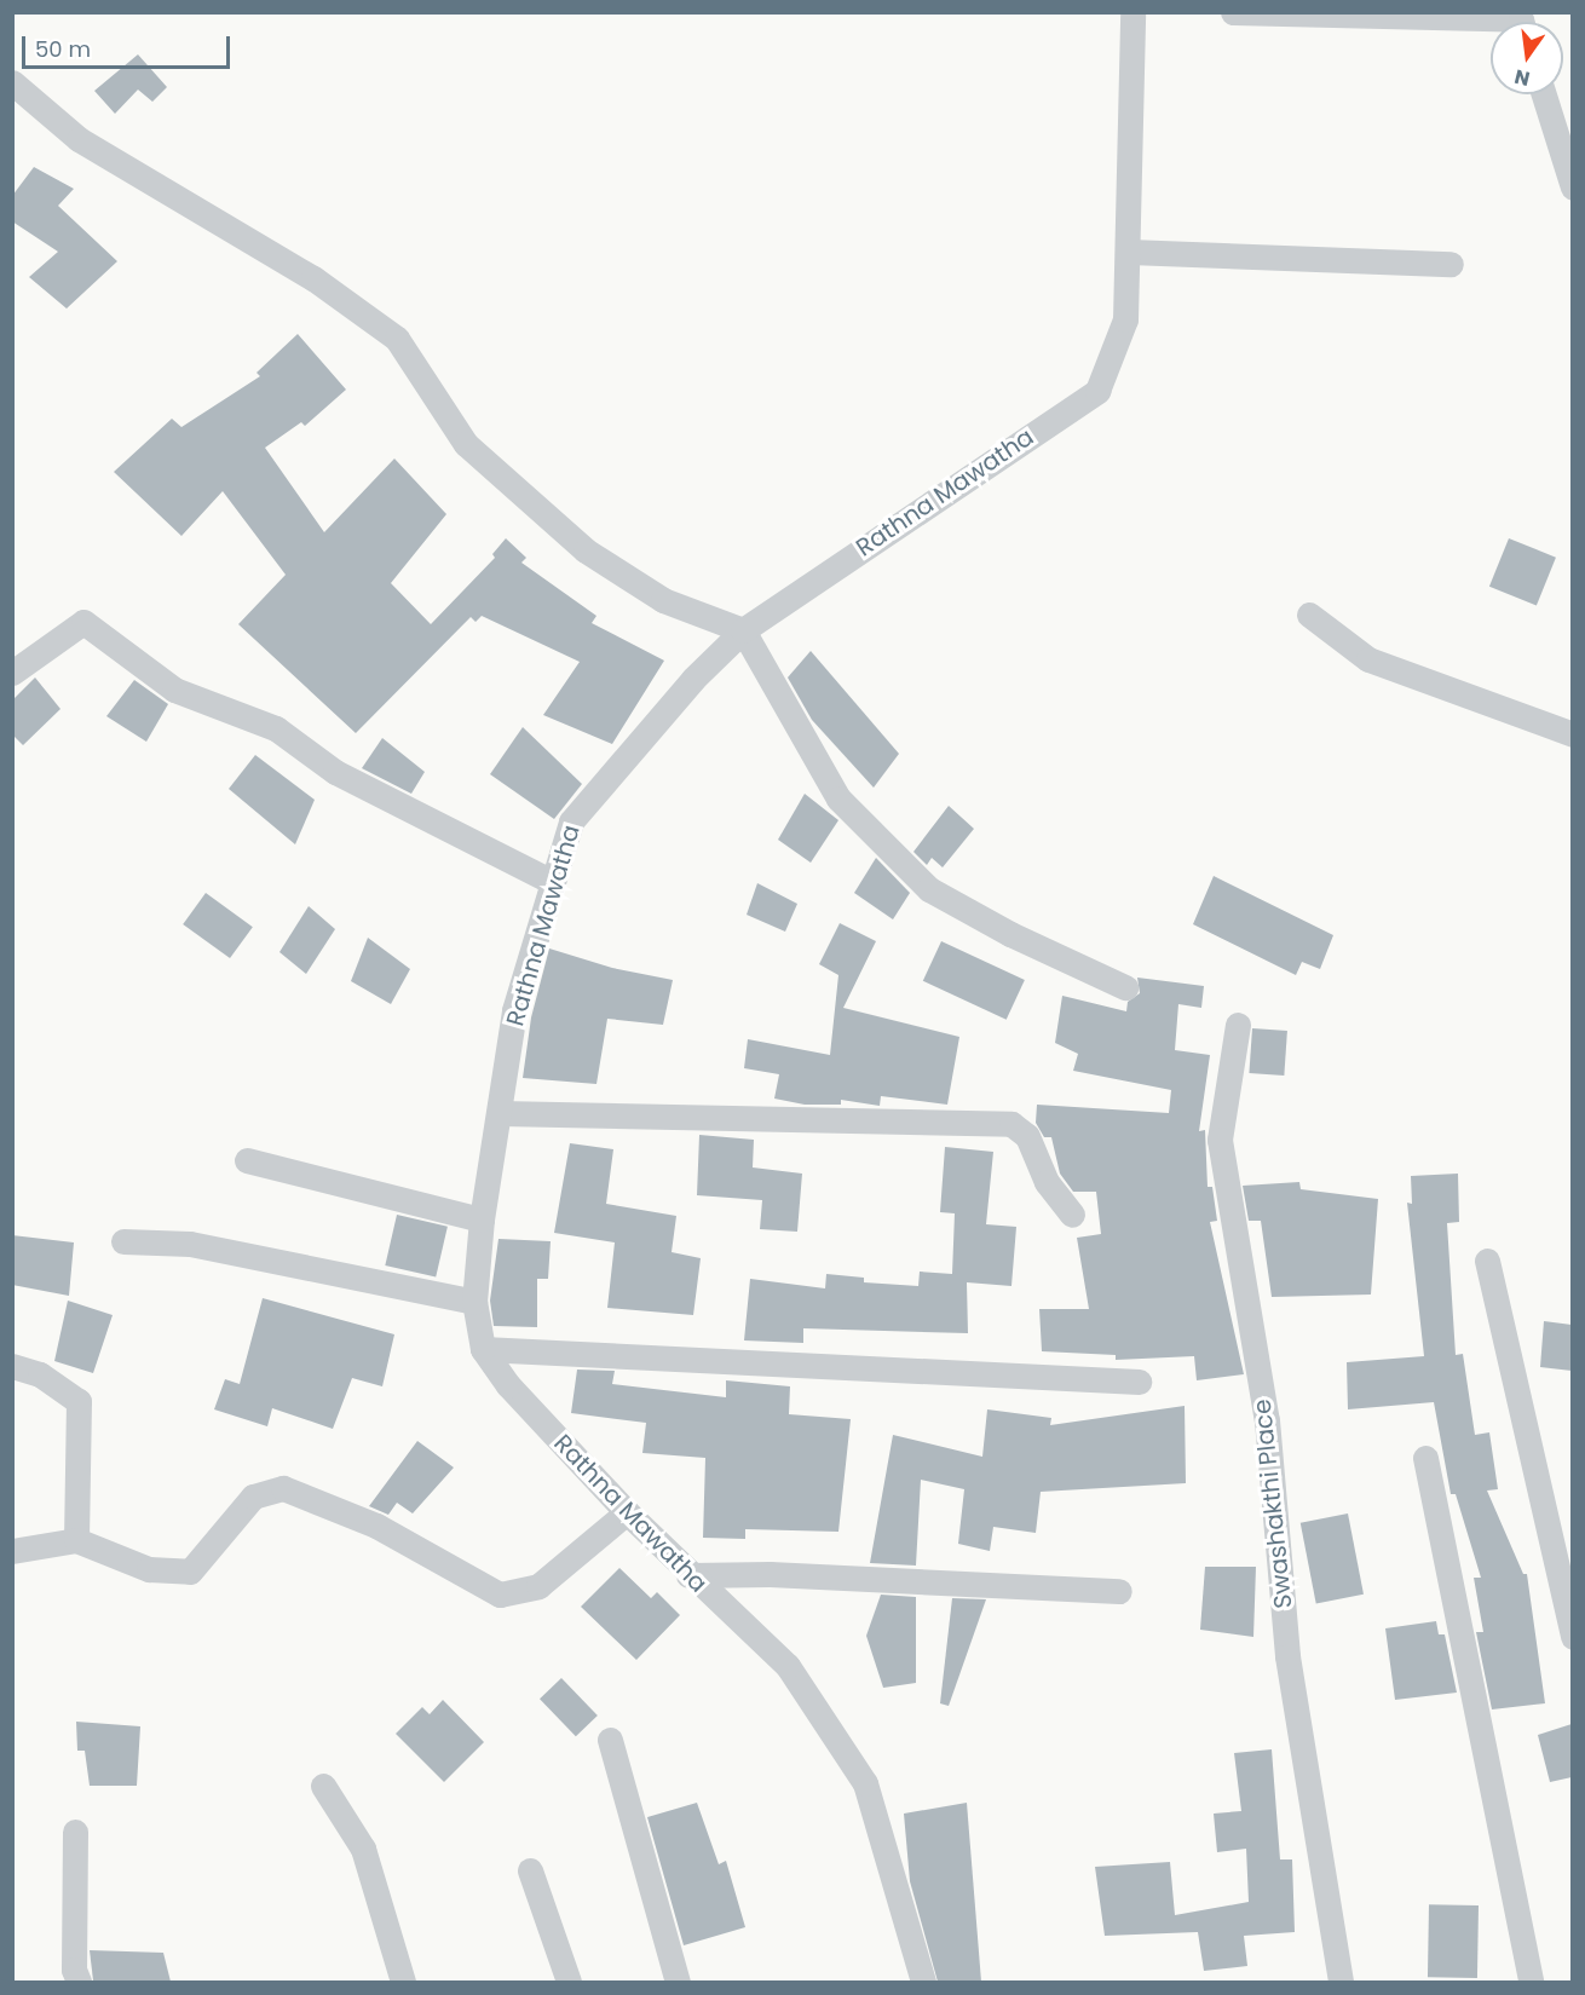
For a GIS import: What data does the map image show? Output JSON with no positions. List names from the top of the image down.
{
  "streets": {
    "street": ["Rathna Mawatha", "Swashakthi Place"]
  },
  "scale_bar": "50 m",
  "north": "bottom"
}
